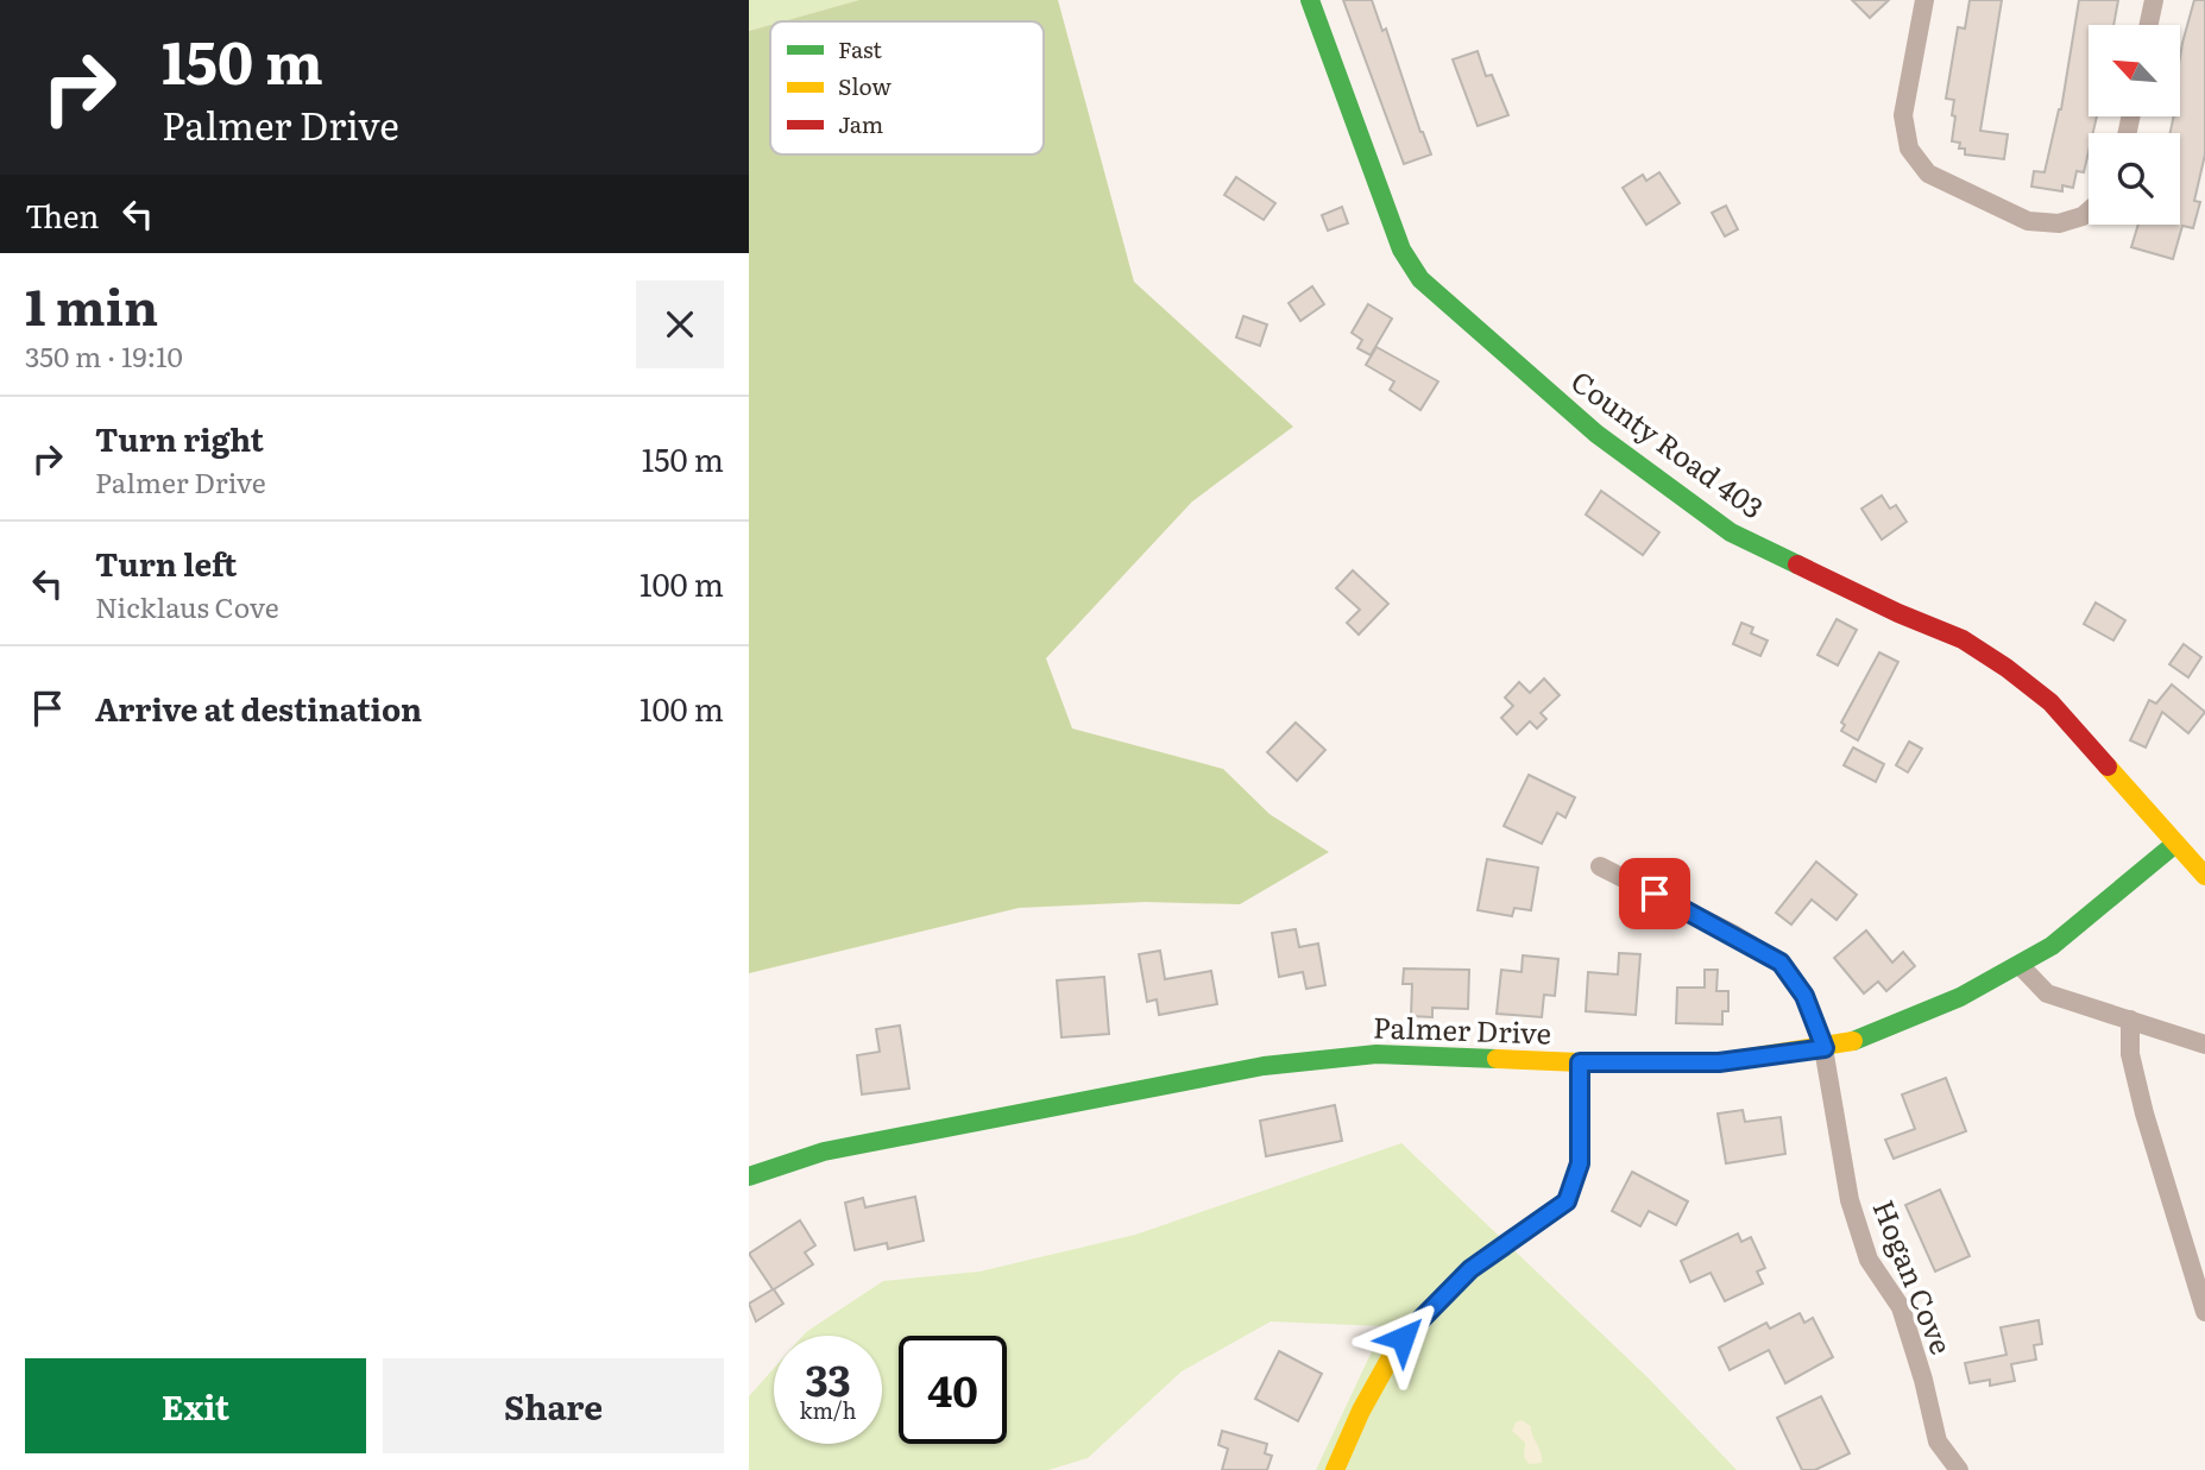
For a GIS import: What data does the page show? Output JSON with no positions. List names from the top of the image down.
{
  "streets": {
    "street": ["County Road 403", "Palmer Drive", "Hogan Cove"]
  },
  "crossings": [
    ["County Road 403", "Palmer Drive"],
    ["Palmer Drive", "Hogan Cove"]
  ],
  "legend": ["Fast", "Slow", "Jam"],
  "north": "top left",
  "page": {
    "turn": ["150 m", "Palmer Drive"],
    "then": "Then",
    "heading": ["1 min", "350 m · 19:10"],
    "list": [
      {
        "name": "Turn right",
        "note": "Palmer Drive",
        "value": "150 m"
      },
      {
        "name": "Turn left",
        "note": "Nicklaus Cove",
        "value": "100 m"
      },
      {
        "name": "Arrive at destination",
        "value": "100 m"
      }
    ],
    "speed": "33 km/h",
    "limit": "40",
    "buttons": ["Exit", "Share"]
  }
}
